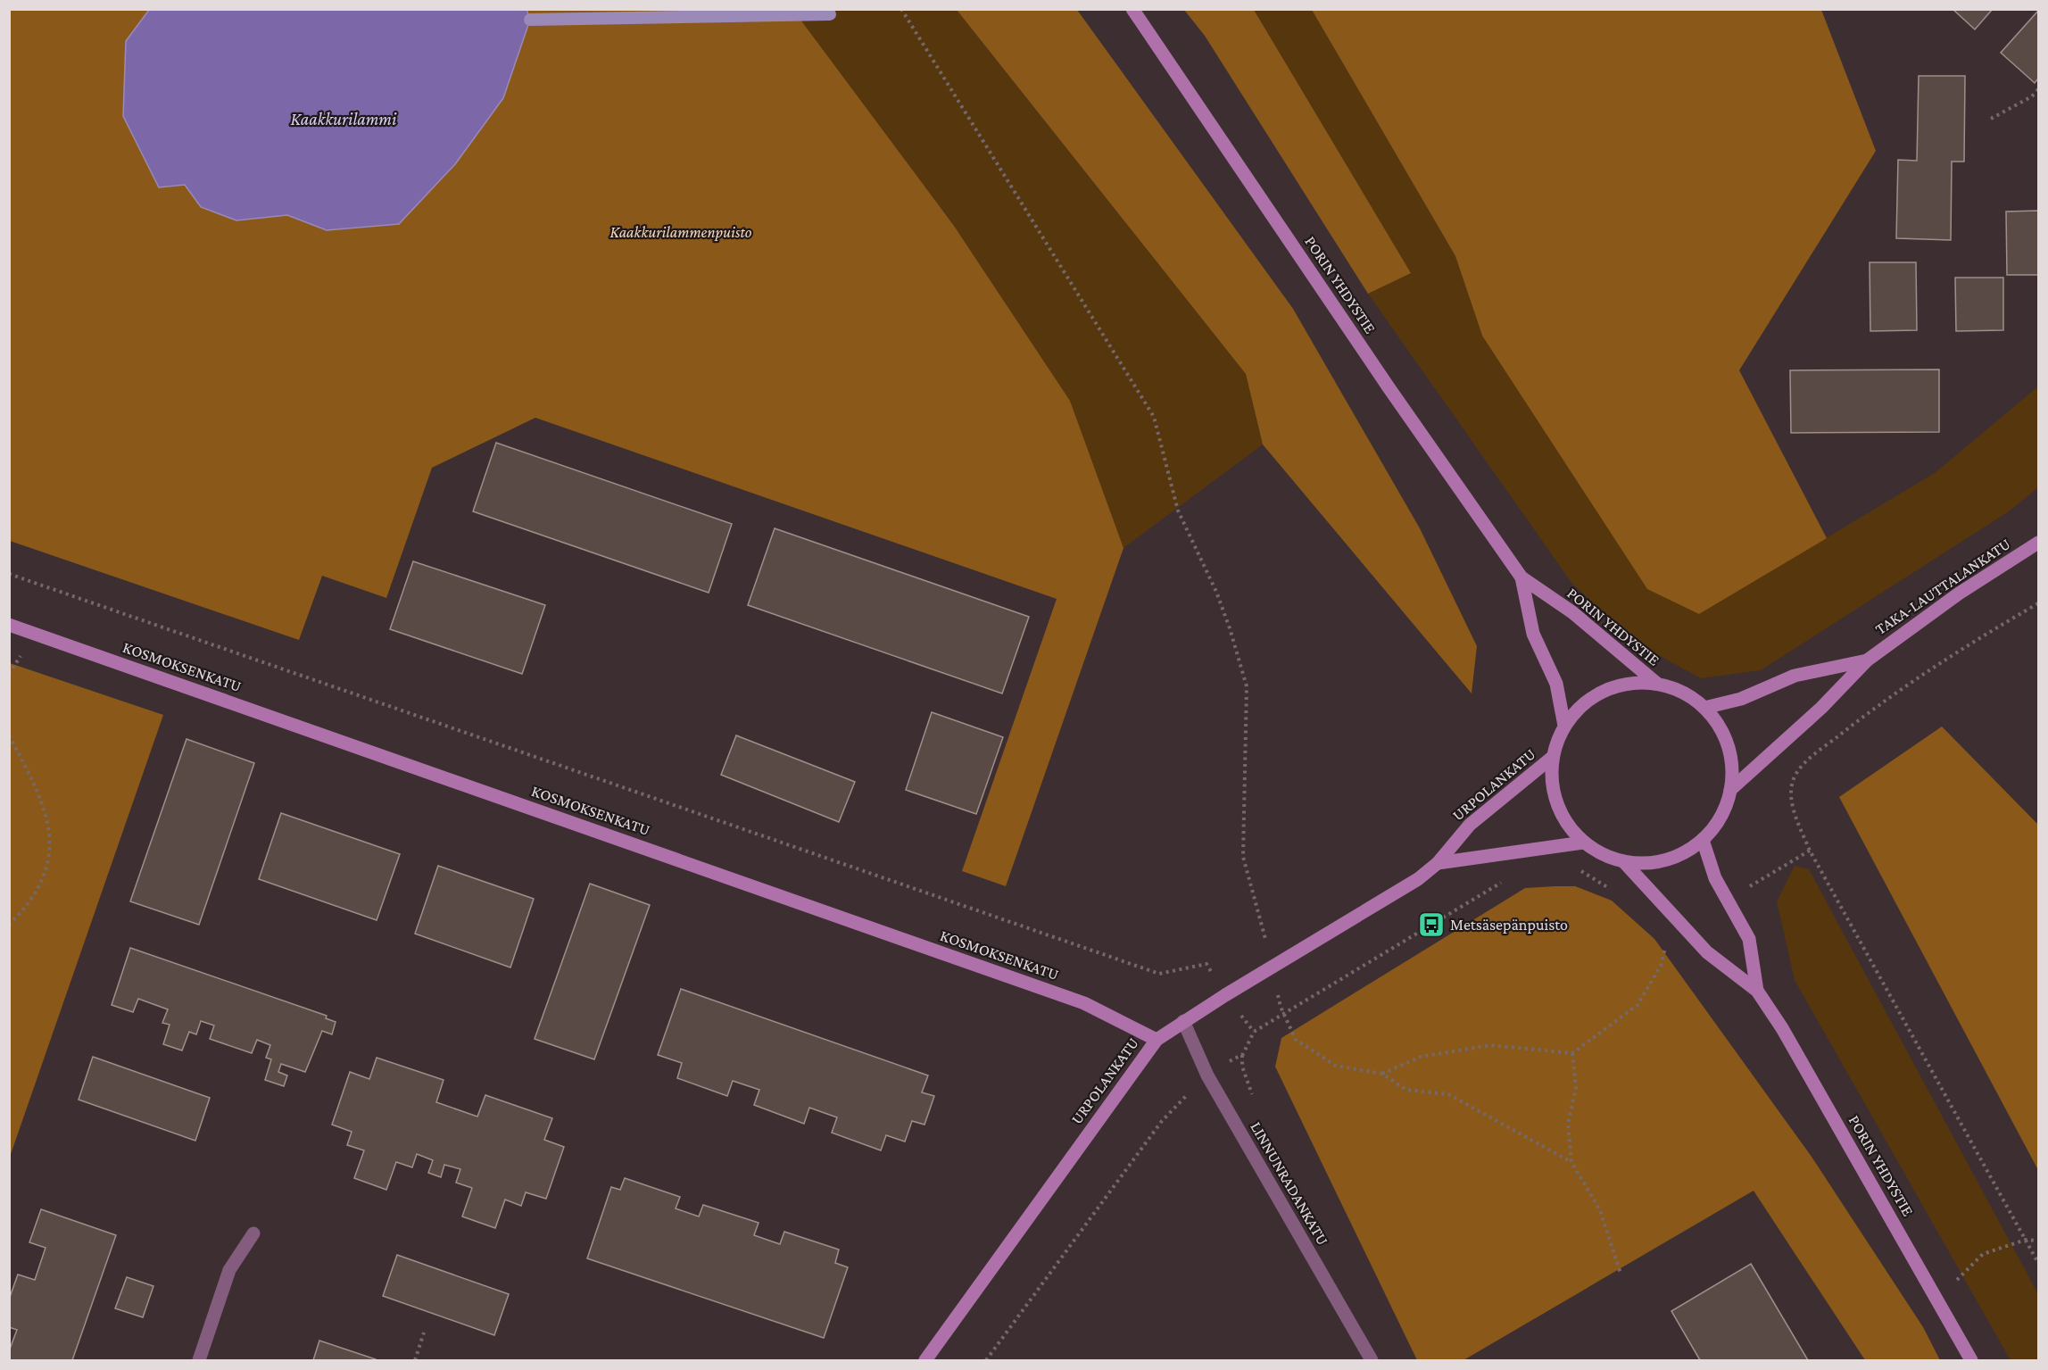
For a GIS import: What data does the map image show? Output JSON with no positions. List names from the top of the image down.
{
  "streets": {
    "main road": [
      "PORIN YHDYSTIE",
      "TAKA-LAUTTALANKATU",
      "KOSMOKSENKATU",
      "URPOLANKATU"
    ],
    "street": ["LINNUNRADANKATU"]
  },
  "crossings": [
    ["PORIN YHDYSTIE", "TAKA-LAUTTALANKATU"],
    ["PORIN YHDYSTIE", "URPOLANKATU"],
    ["TAKA-LAUTTALANKATU", "URPOLANKATU"],
    ["KOSMOKSENKATU", "URPOLANKATU"],
    ["URPOLANKATU", "LINNUNRADANKATU"]
  ],
  "water": ["Kaakkurilammi"],
  "parks": ["Kaakkurilammenpuisto"],
  "places": {
    "bus stop": ["Metsäsepänpuisto"]
  }
}
